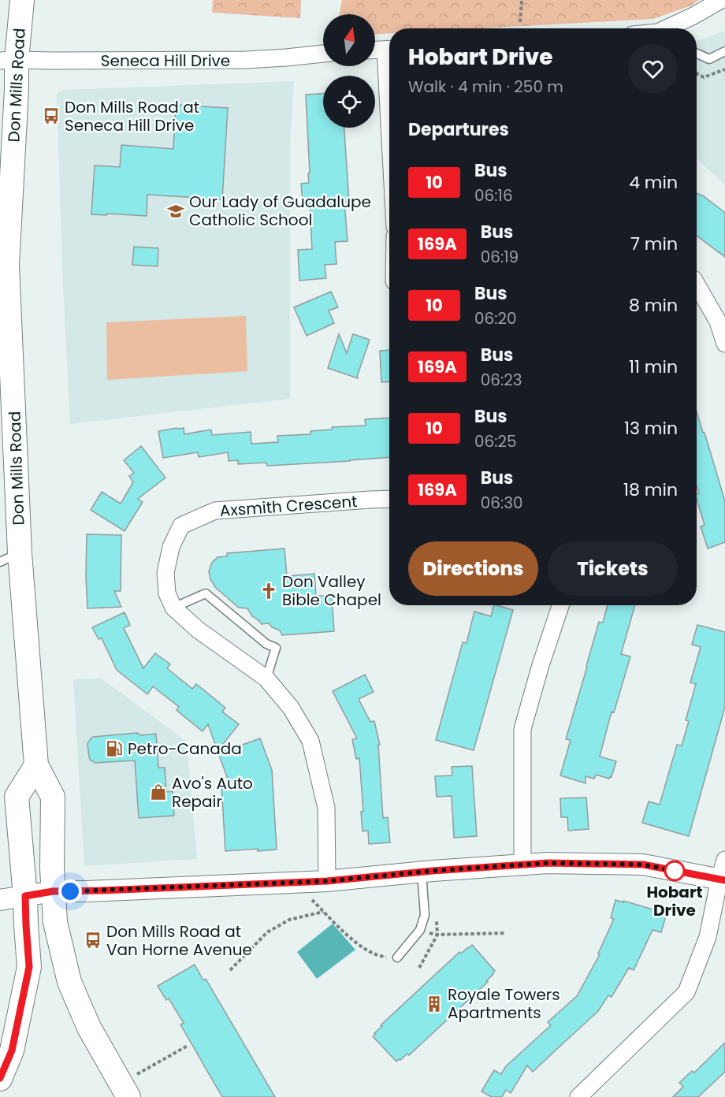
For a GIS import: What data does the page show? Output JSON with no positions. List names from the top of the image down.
{
  "streets": {
    "main road": ["Don Mills Road"],
    "street": ["Seneca Hill Drive", "Axsmith Crescent"]
  },
  "crossings": [
    ["Seneca Hill Drive", "Don Mills Road"]
  ],
  "places": {
    "bus stop": ["Don Mills Road at Seneca Hill Drive", "Don Mills Road at Van Horne Avenue"],
    "school or university": ["Our Lady of Guadalupe Catholic School"],
    "church": ["Don Valley Bible Chapel"],
    "fuel station": ["Petro-Canada"],
    "shop": ["Avo's Auto Repair"],
    "other": ["Hobart Drive"],
    "building": ["Royale Towers Apartments"]
  },
  "lines": ["bus line 10"],
  "north": "top",
  "page": {
    "heading": [
      ["Hobart Drive", "Walk · 4 min · 250 m"],
      "Departures"
    ],
    "list": [
      {
        "mark": "10",
        "name": "Bus",
        "note": "06:16",
        "value": "4 min"
      },
      {
        "mark": "169A",
        "name": "Bus",
        "note": "06:19",
        "value": "7 min"
      },
      {
        "mark": "10",
        "name": "Bus",
        "note": "06:20",
        "value": "8 min"
      },
      {
        "mark": "169A",
        "name": "Bus",
        "note": "06:23",
        "value": "11 min"
      },
      {
        "mark": "10",
        "name": "Bus",
        "note": "06:25",
        "value": "13 min"
      },
      {
        "mark": "169A",
        "name": "Bus",
        "note": "06:30",
        "value": "18 min"
      }
    ],
    "buttons": ["Directions", "Tickets"]
  }
}
